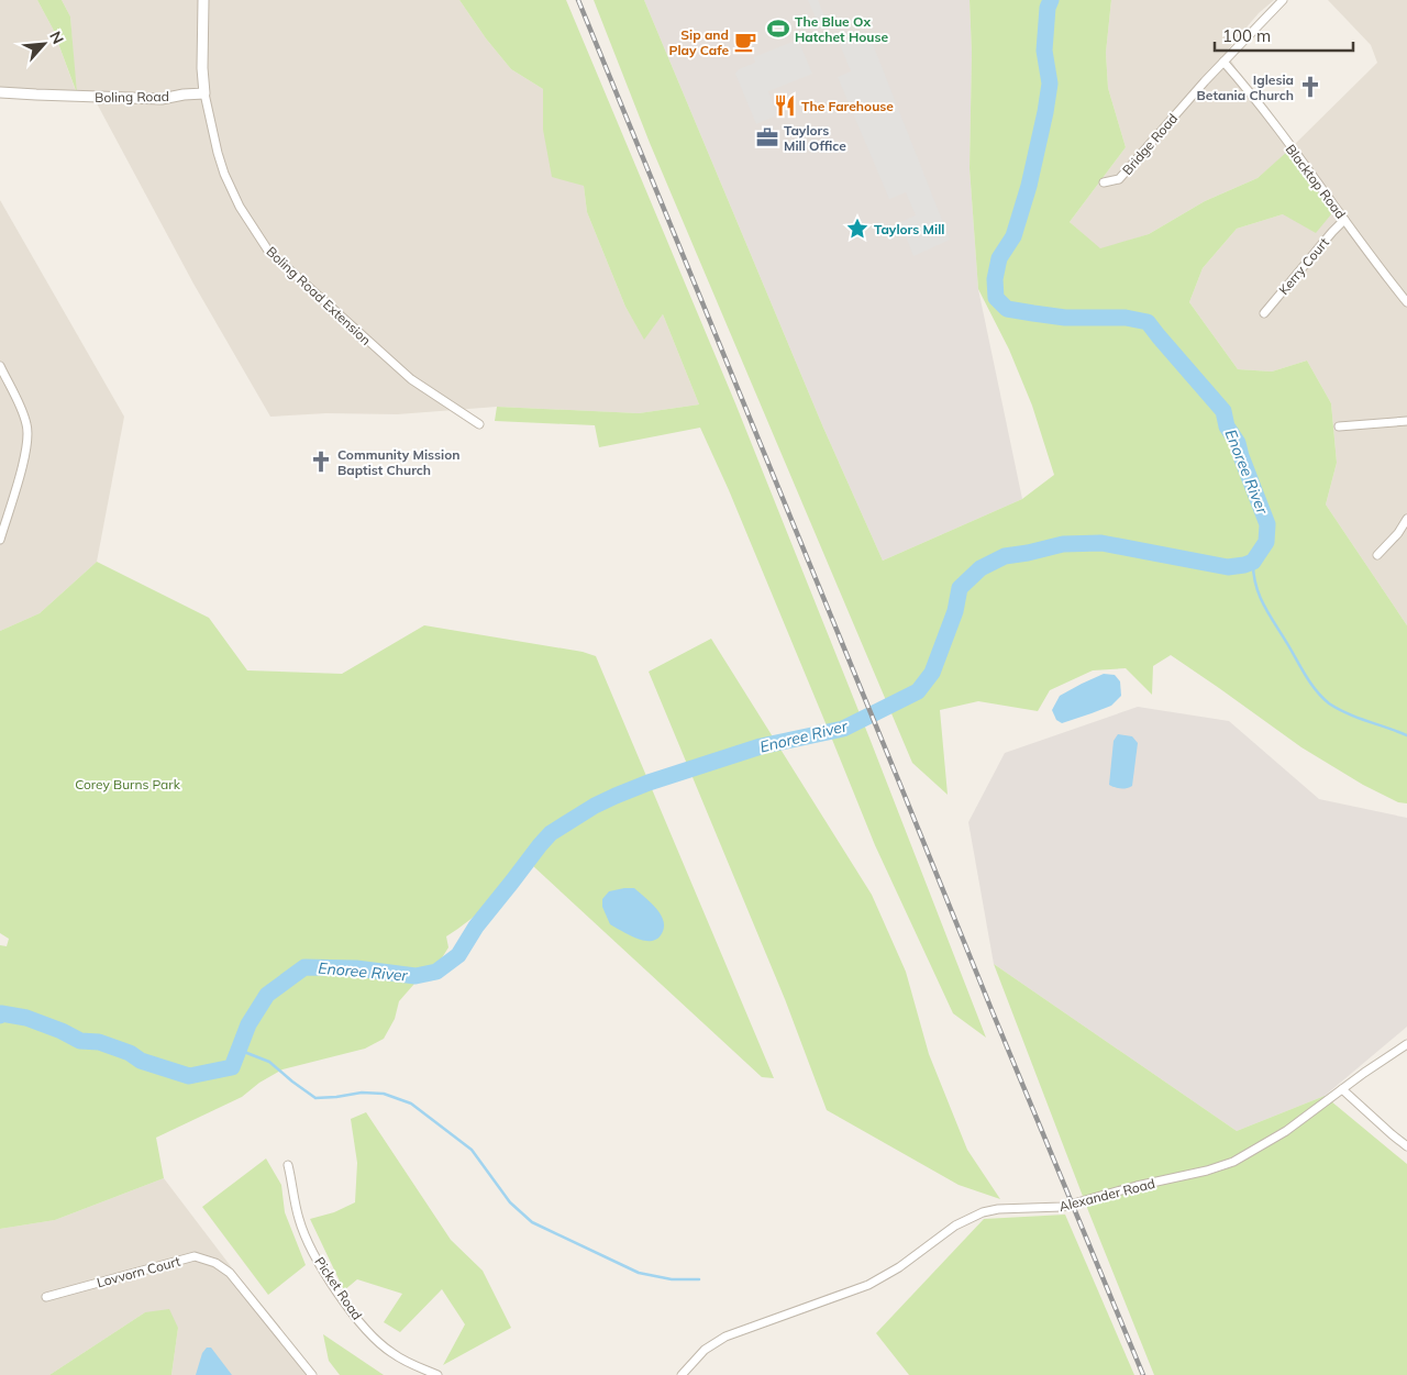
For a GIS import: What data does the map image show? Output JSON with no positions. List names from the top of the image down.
{
  "streets": {
    "street": [
      "Boling Road",
      "Bridge Road",
      "Blacktop Road",
      "Kerry Court",
      "Boling Road Extension",
      "Alexander Road",
      "Lovvorn Court",
      "Picket Road"
    ]
  },
  "crossings": [
    ["Boling Road", "Boling Road Extension"],
    ["Bridge Road", "Blacktop Road"],
    ["Blacktop Road", "Kerry Court"]
  ],
  "water": ["Enoree River"],
  "parks": ["Corey Burns Park"],
  "places": {
    "sports": ["The Blue Ox Hatchet House"],
    "cafe": ["Sip and Play Cafe"],
    "church": ["Iglesia Betania Church", "Community Mission Baptist Church"],
    "restaurant": ["The Farehouse"],
    "office": ["Taylors Mill Office"],
    "place": ["Taylors Mill"]
  },
  "scale_bar": "100 m",
  "north": "top right"
}
